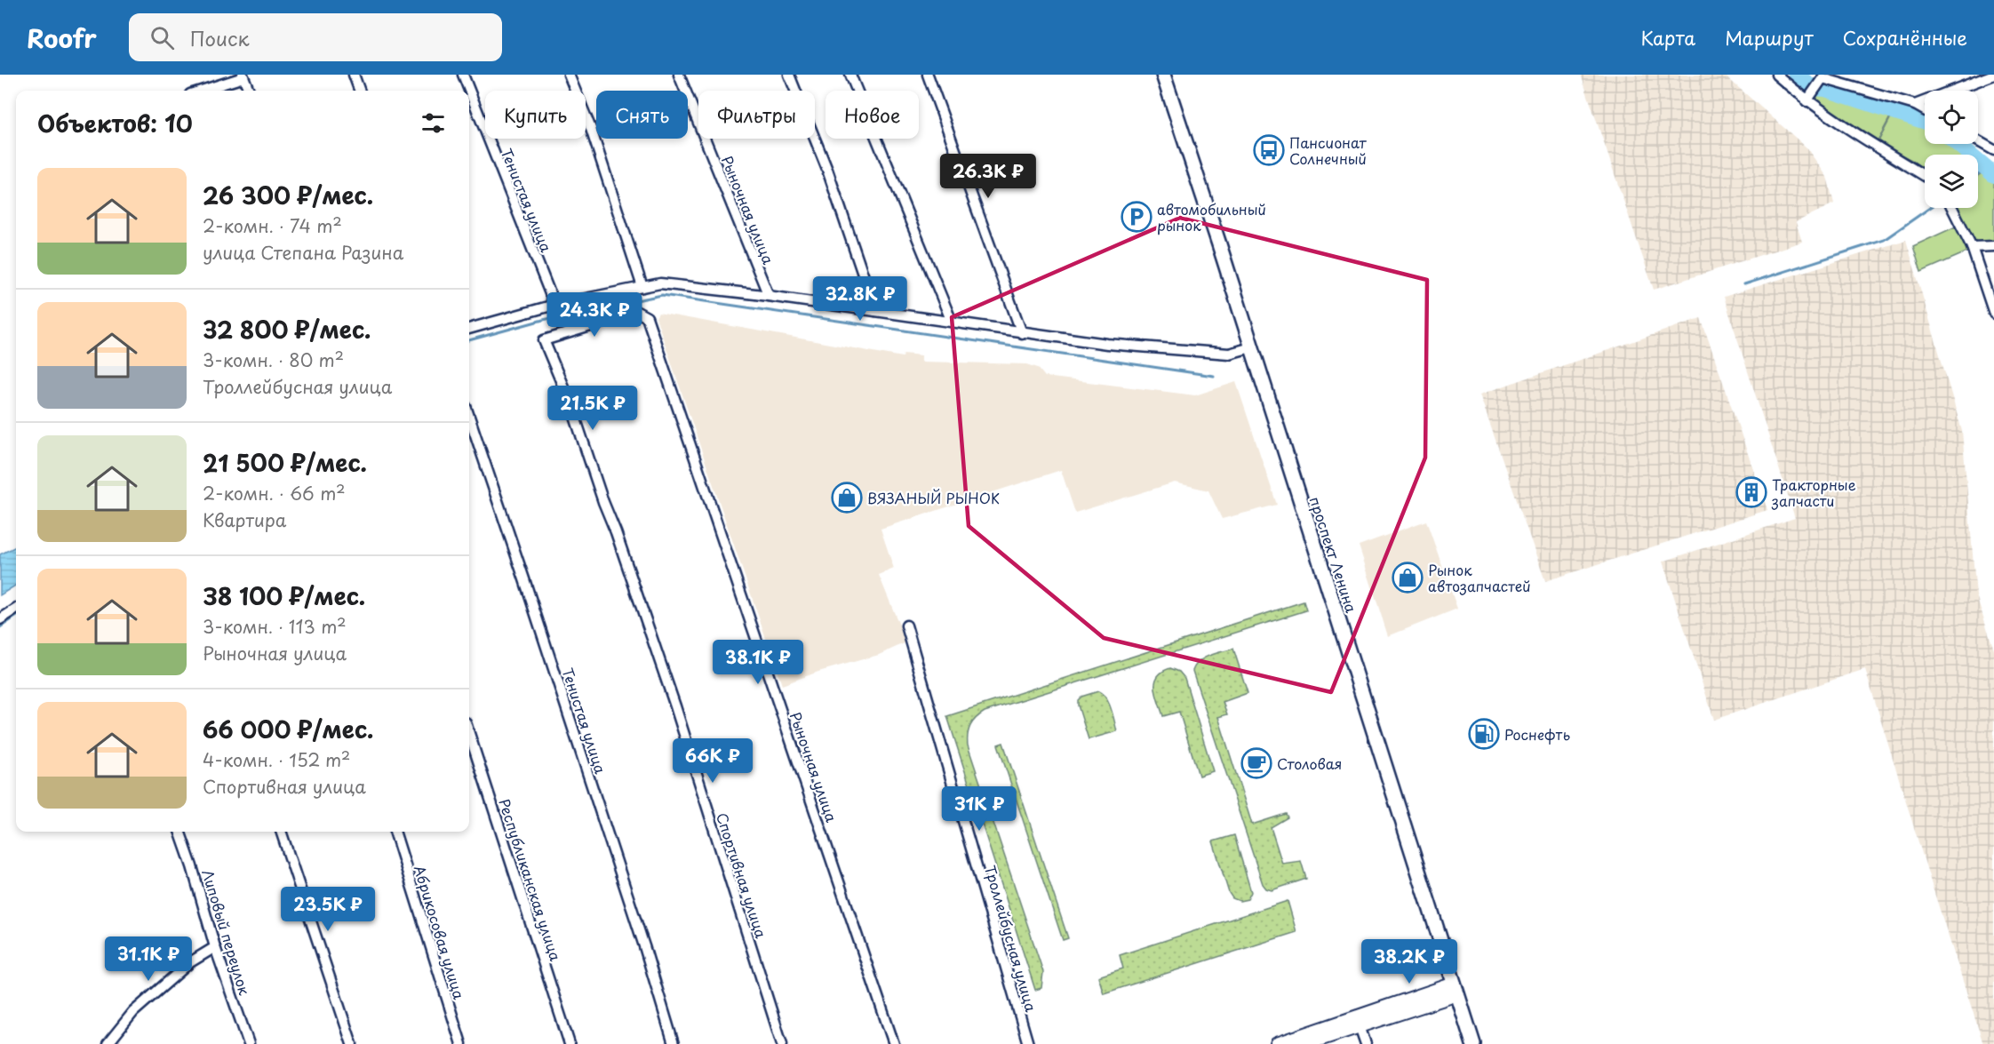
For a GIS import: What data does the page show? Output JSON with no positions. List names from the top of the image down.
{
  "streets": {
    "main road": ["проспект Ленина"],
    "street": [
      "Тенистая улица",
      "Рыночная улица",
      "Спортивная улица",
      "Республиканская улица",
      "Липовый переулок",
      "Абрикосовая улица",
      "Троллейбусная улица"
    ]
  },
  "crossings": [
    ["Рыночная улица", "Спортивная улица"]
  ],
  "places": {
    "bus stop": ["Пансионат Солнечный"],
    "parking": ["автомобильный рынок"],
    "building": ["Тракторные запчасти"],
    "shop": ["ВЯЗАНЫЙ РЫНОК", "Рынок автозапчастей"],
    "fuel station": ["Роснефть"],
    "cafe": ["Столовая"]
  },
  "page": {
    "header": "Roofr",
    "search": "Поиск",
    "nav": ["Карта", "Маршрут", "Сохранённые"],
    "chip": [
      "Купить",
      "Снять",
      "Фильтры",
      "Новое"
    ],
    "heading": "Объектов: 10",
    "price": [
      "26.3K ₽",
      "32.8K ₽",
      "24.3K ₽",
      "21.5K ₽",
      "38.1K ₽",
      "66K ₽",
      "31K ₽",
      "23.5K ₽",
      "31.1K ₽",
      "38.2K ₽"
    ],
    "list": [
      {
        "name": "26 300 ₽/мес.",
        "note": "2-комн. · 74 m² · улица Степана Разина"
      },
      {
        "name": "32 800 ₽/мес.",
        "note": "3-комн. · 80 m² · Троллейбусная улица"
      },
      {
        "name": "21 500 ₽/мес.",
        "note": "2-комн. · 66 m² · Квартира"
      },
      {
        "name": "38 100 ₽/мес.",
        "note": "3-комн. · 113 m² · Рыночная улица"
      },
      {
        "name": "66 000 ₽/мес.",
        "note": "4-комн. · 152 m² · Спортивная улица"
      }
    ]
  }
}
